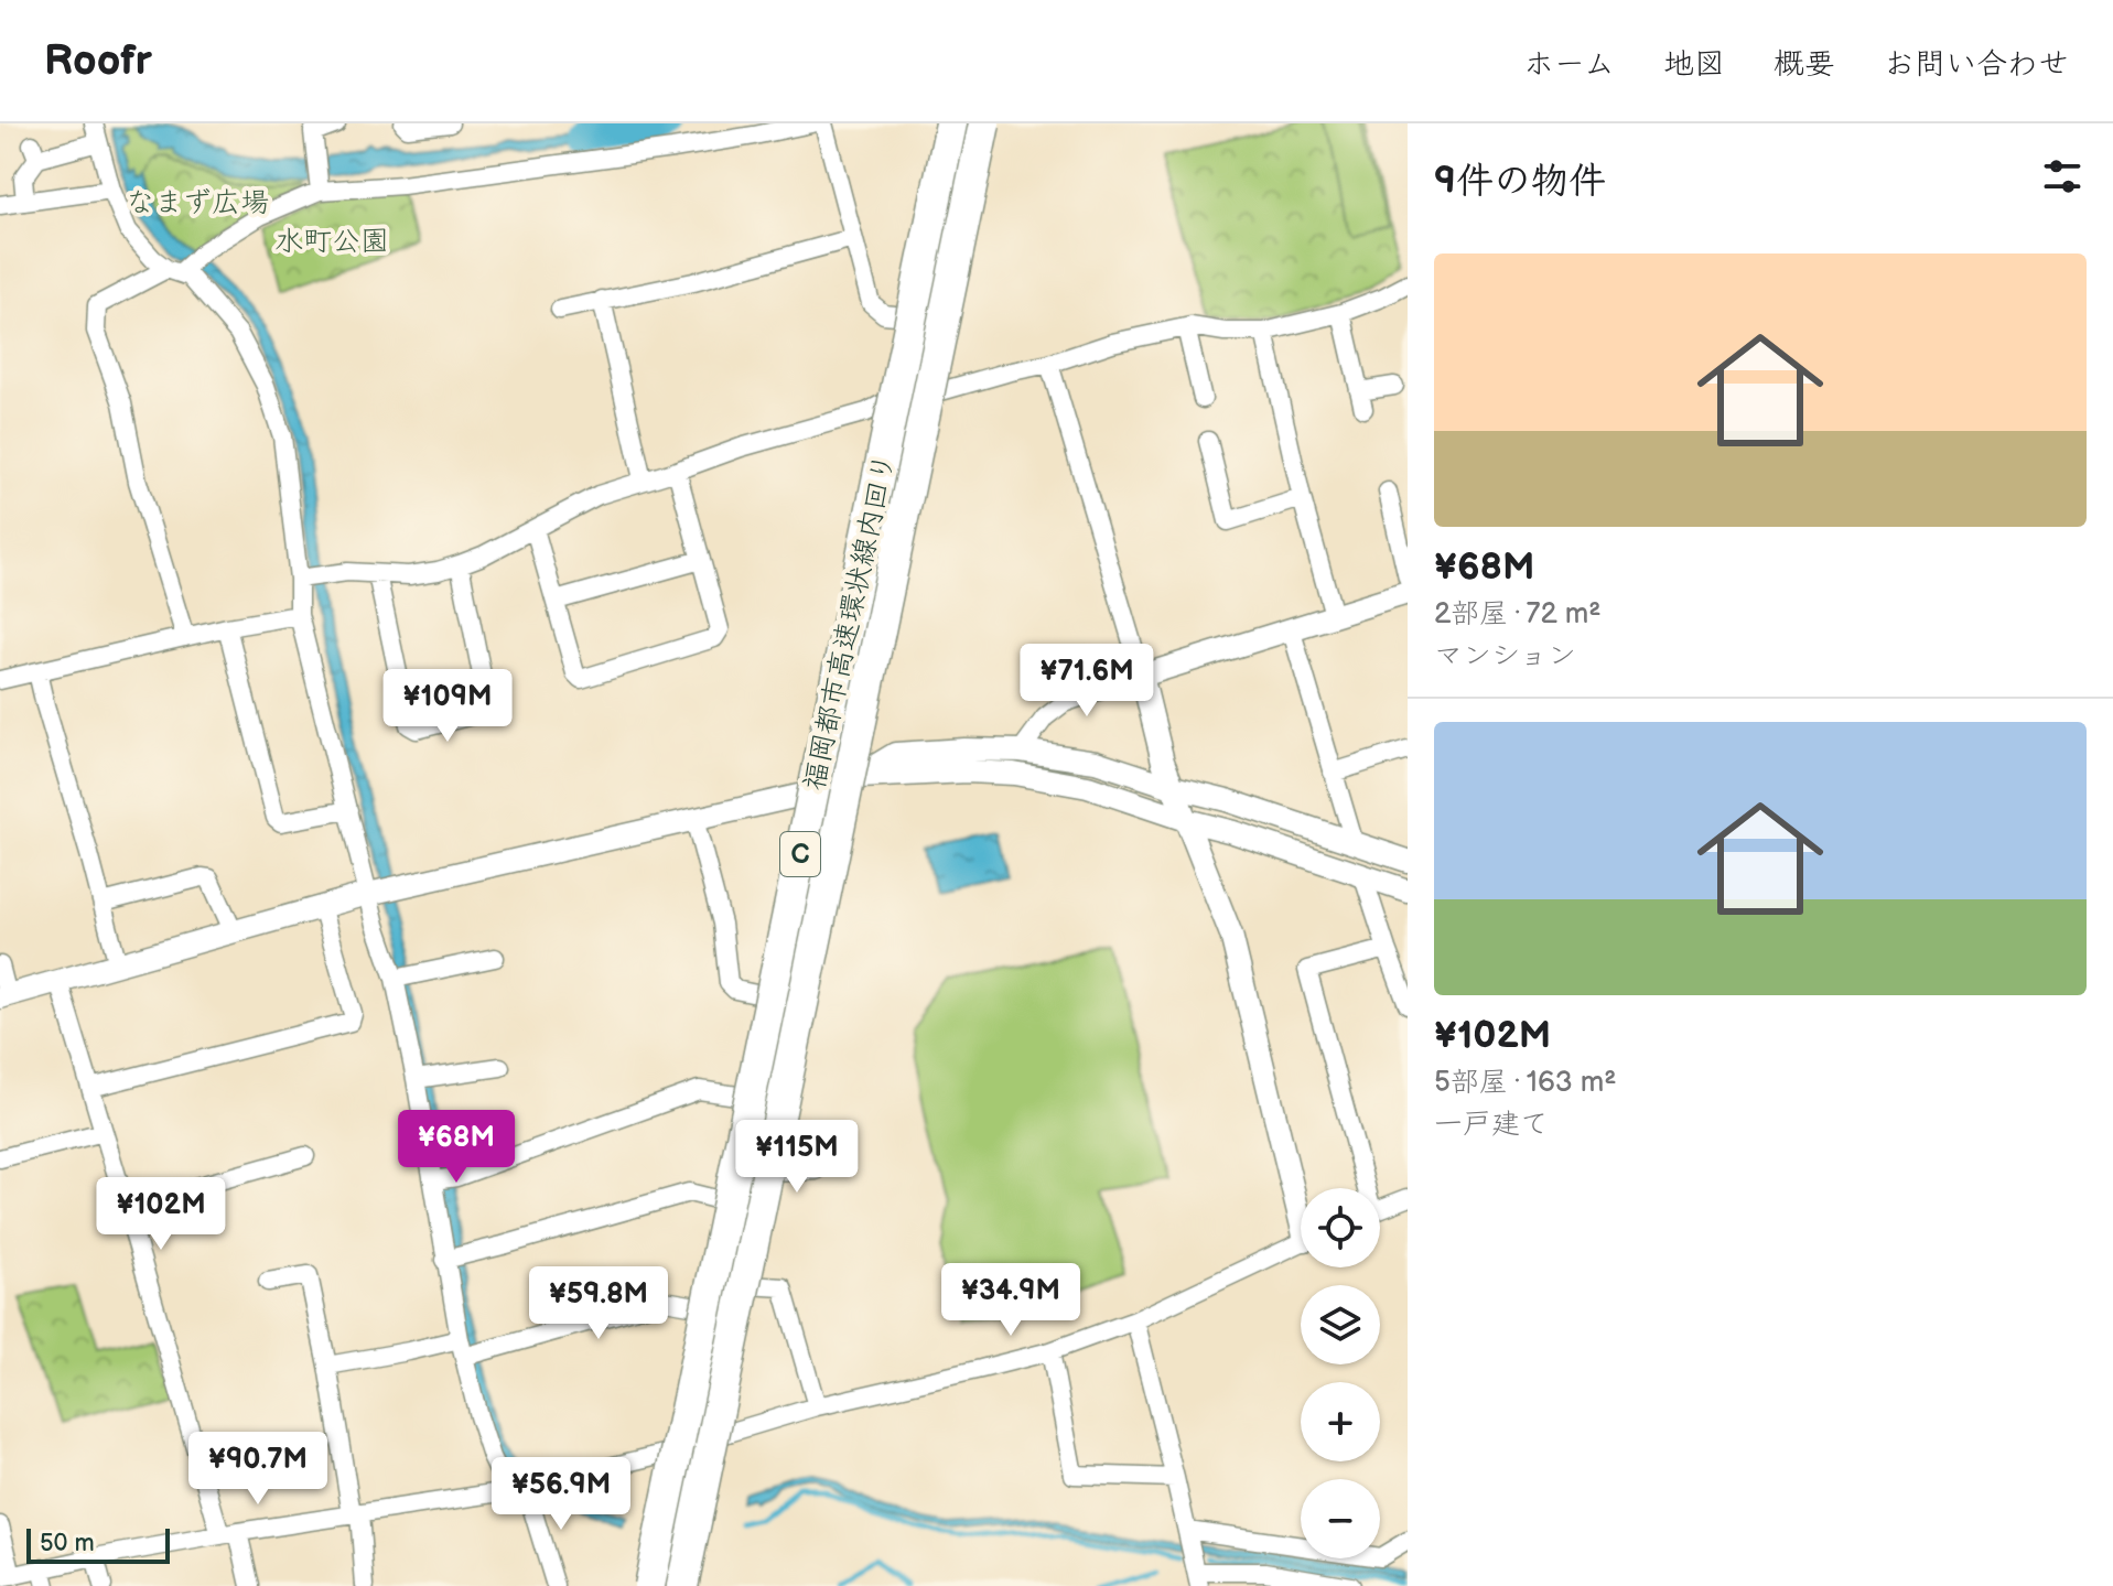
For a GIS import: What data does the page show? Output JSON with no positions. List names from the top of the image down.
{
  "streets": {
    "highway": ["福岡都市高速環状線内回り", "C"]
  },
  "parks": ["なまず広場", "水町公園"],
  "scale_bar": "50 m",
  "page": {
    "header": "Roofr",
    "nav": [
      "ホーム",
      "地図",
      "概要",
      "お問い合わせ"
    ],
    "heading": "9件の物件",
    "list": [
      {
        "name": "¥68M",
        "note": "2部屋 · 72 m² · マンション"
      },
      {
        "name": "¥102M",
        "note": "5部屋 · 163 m² · 一戸建て"
      }
    ],
    "price": [
      "¥71.6M",
      "¥109M",
      "¥68M",
      "¥115M",
      "¥102M",
      "¥34.9M",
      "¥59.8M",
      "¥90.7M",
      "¥56.9M"
    ],
    "map_buttons": ["+", "−"],
    "scale": "50 m"
  }
}
